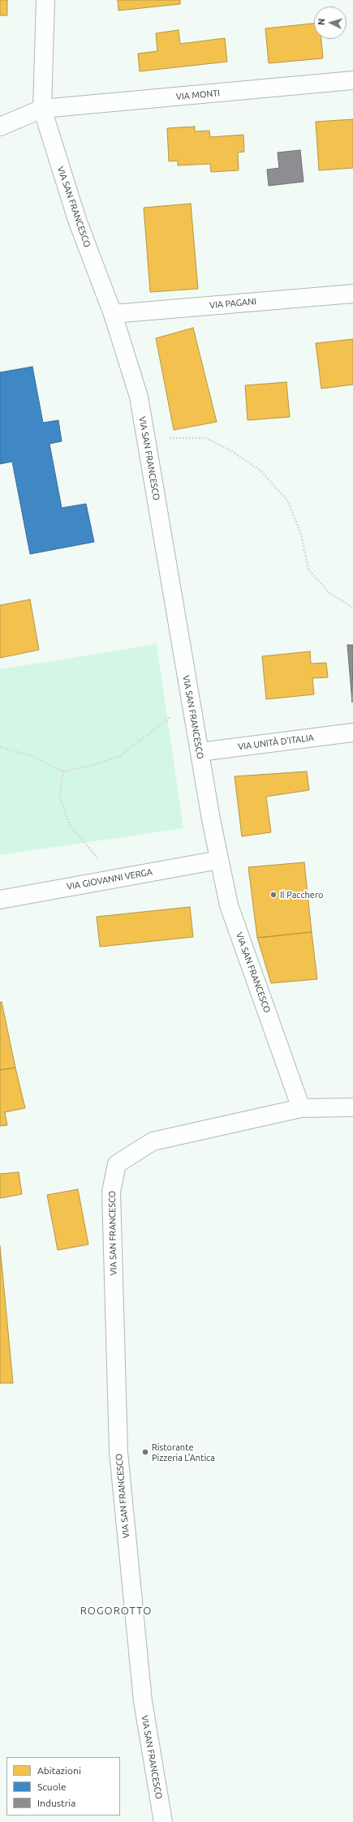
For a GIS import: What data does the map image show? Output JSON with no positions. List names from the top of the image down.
{
  "streets": {
    "street": [
      "VIA MONTI",
      "VIA SAN FRANCESCO",
      "VIA PAGANI",
      "VIA UNITÀ D'ITALIA",
      "VIA GIOVANNI VERGA"
    ]
  },
  "crossings": [
    ["VIA MONTI", "VIA SAN FRANCESCO"],
    ["VIA SAN FRANCESCO", "VIA PAGANI"],
    ["VIA SAN FRANCESCO", "VIA UNITÀ D'ITALIA"],
    ["VIA SAN FRANCESCO", "VIA GIOVANNI VERGA"]
  ],
  "districts": ["ROGOROTTO"],
  "places": ["Il Pacchero", "Ristorante Pizzeria L'Antica"],
  "legend": ["Abitazioni", "Scuole", "Industria"],
  "north": "left"
}
